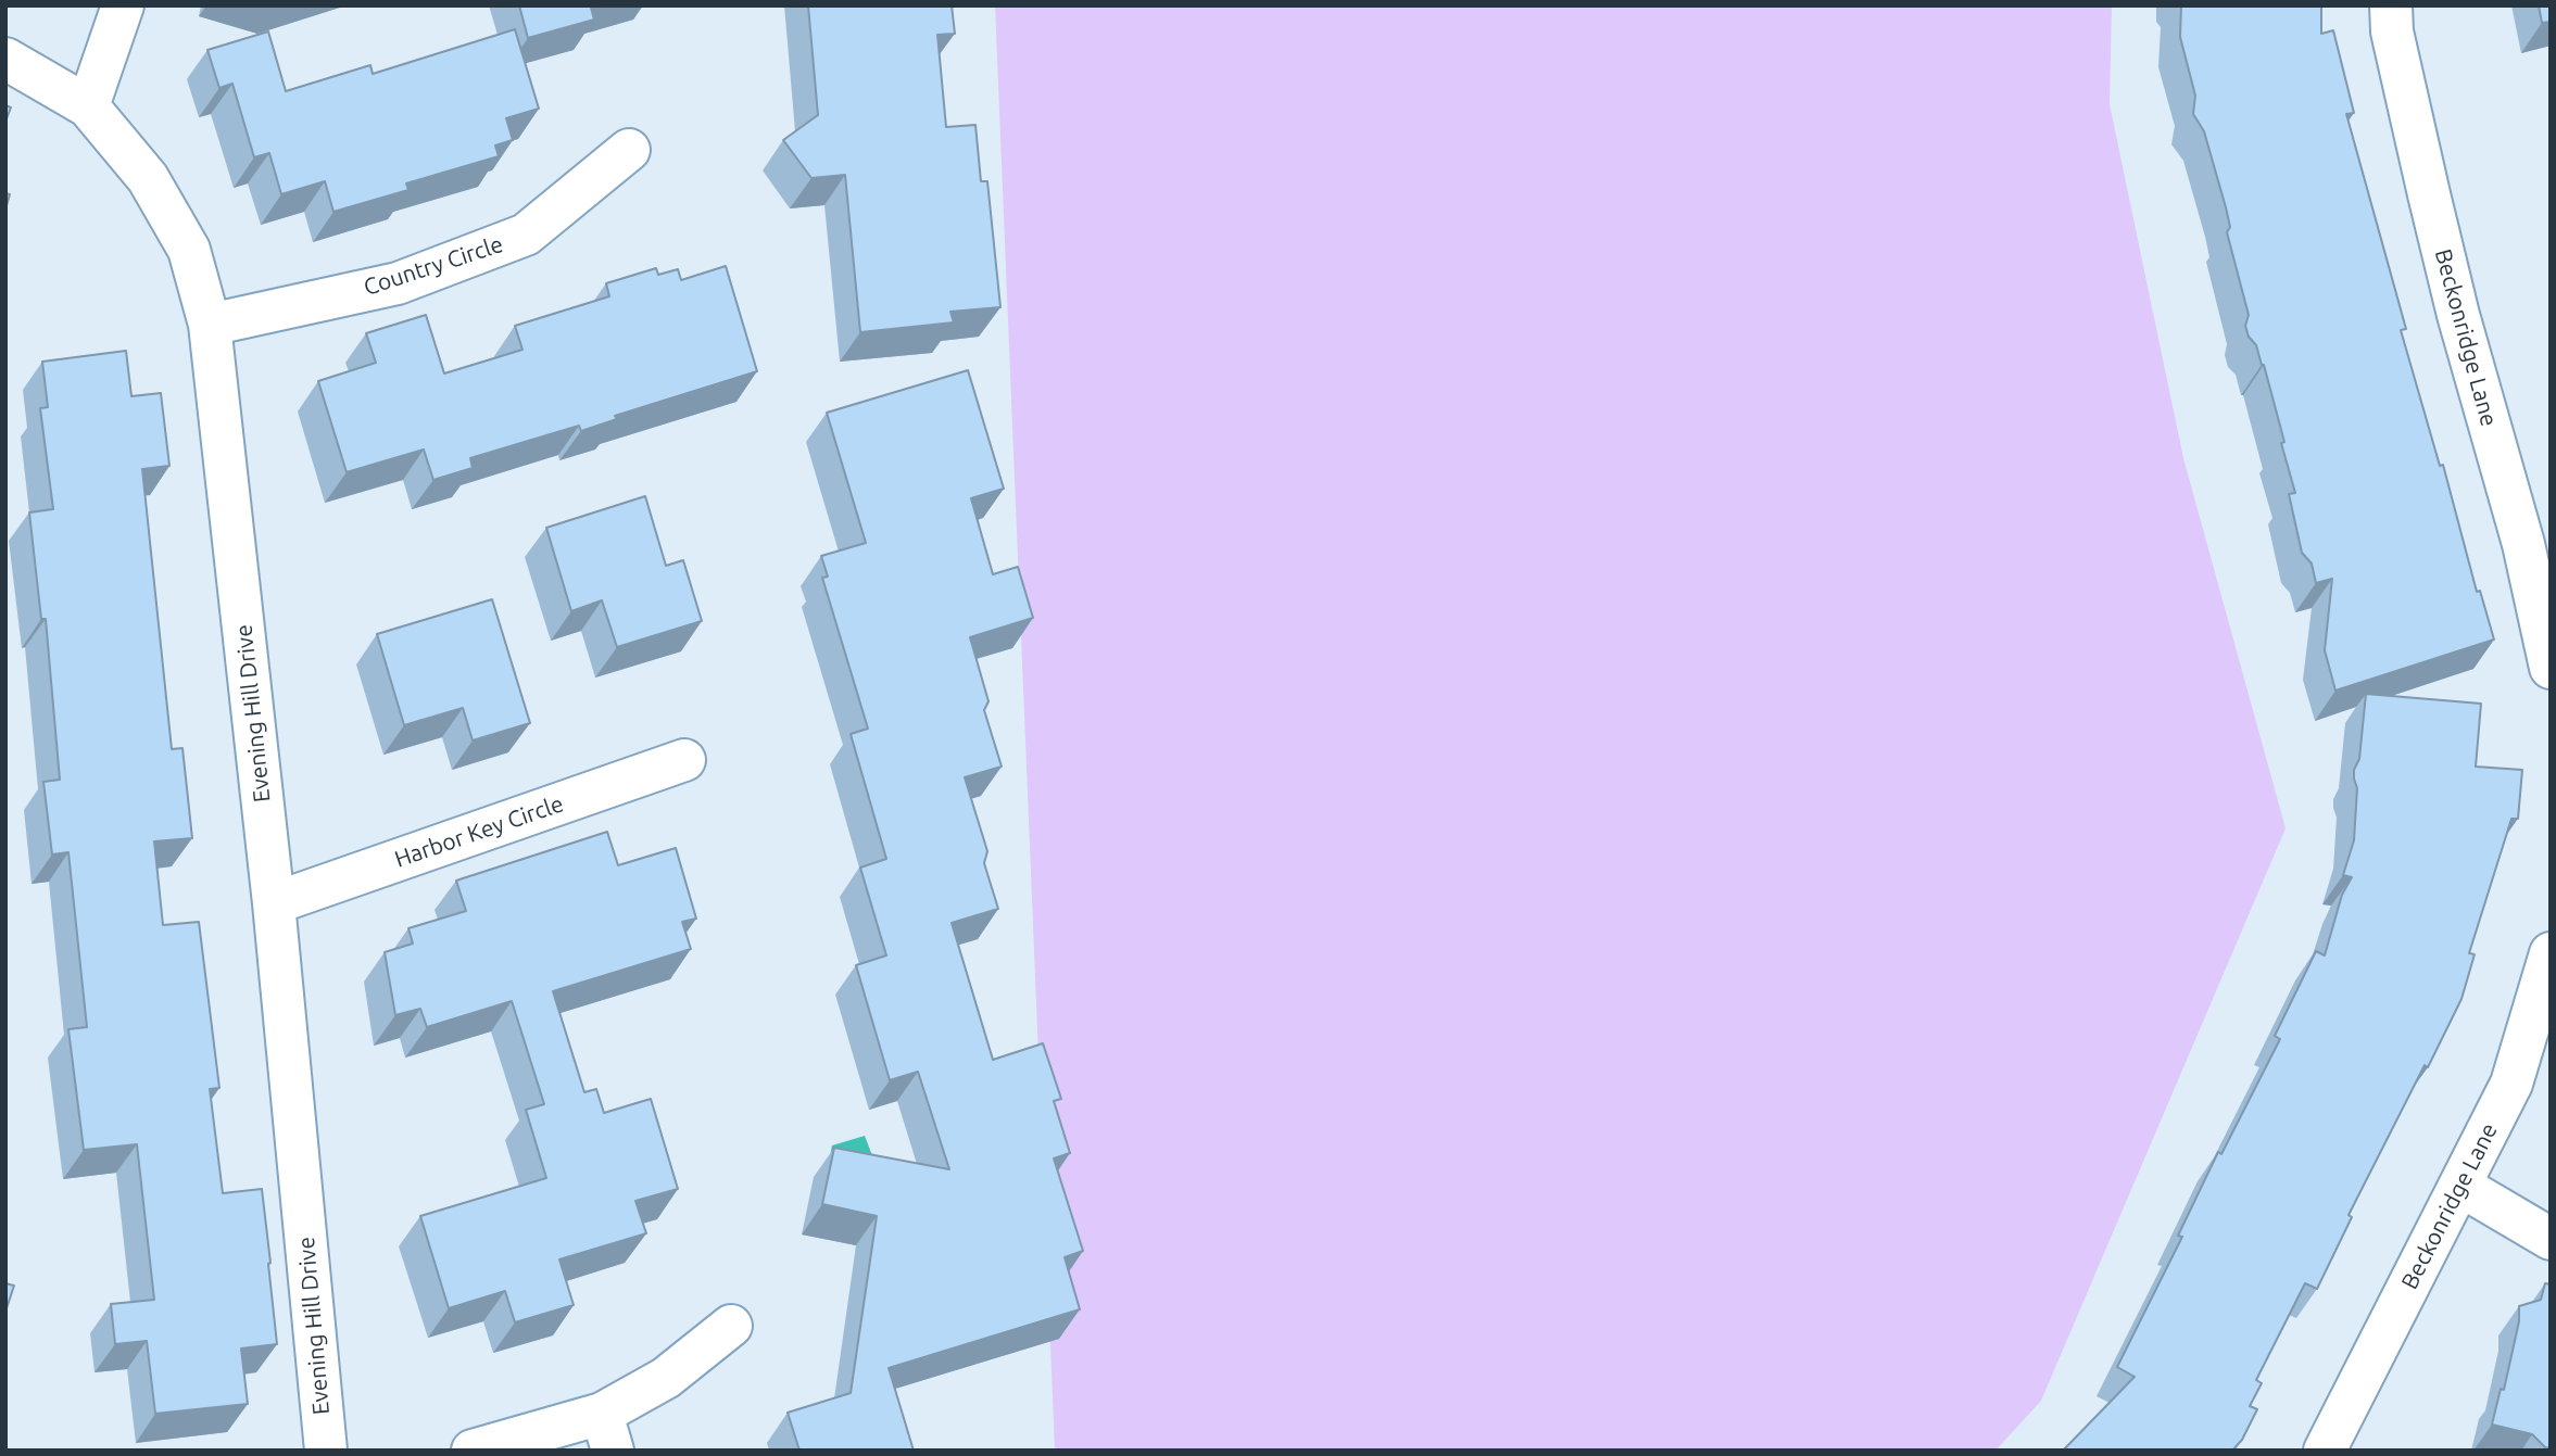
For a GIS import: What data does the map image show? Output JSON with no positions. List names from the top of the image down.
{
  "streets": {
    "street": [
      "Country Circle",
      "Beckonridge Lane",
      "Evening Hill Drive",
      "Harbor Key Circle"
    ]
  },
  "crossings": [
    ["Country Circle", "Evening Hill Drive"],
    ["Evening Hill Drive", "Harbor Key Circle"]
  ]
}
